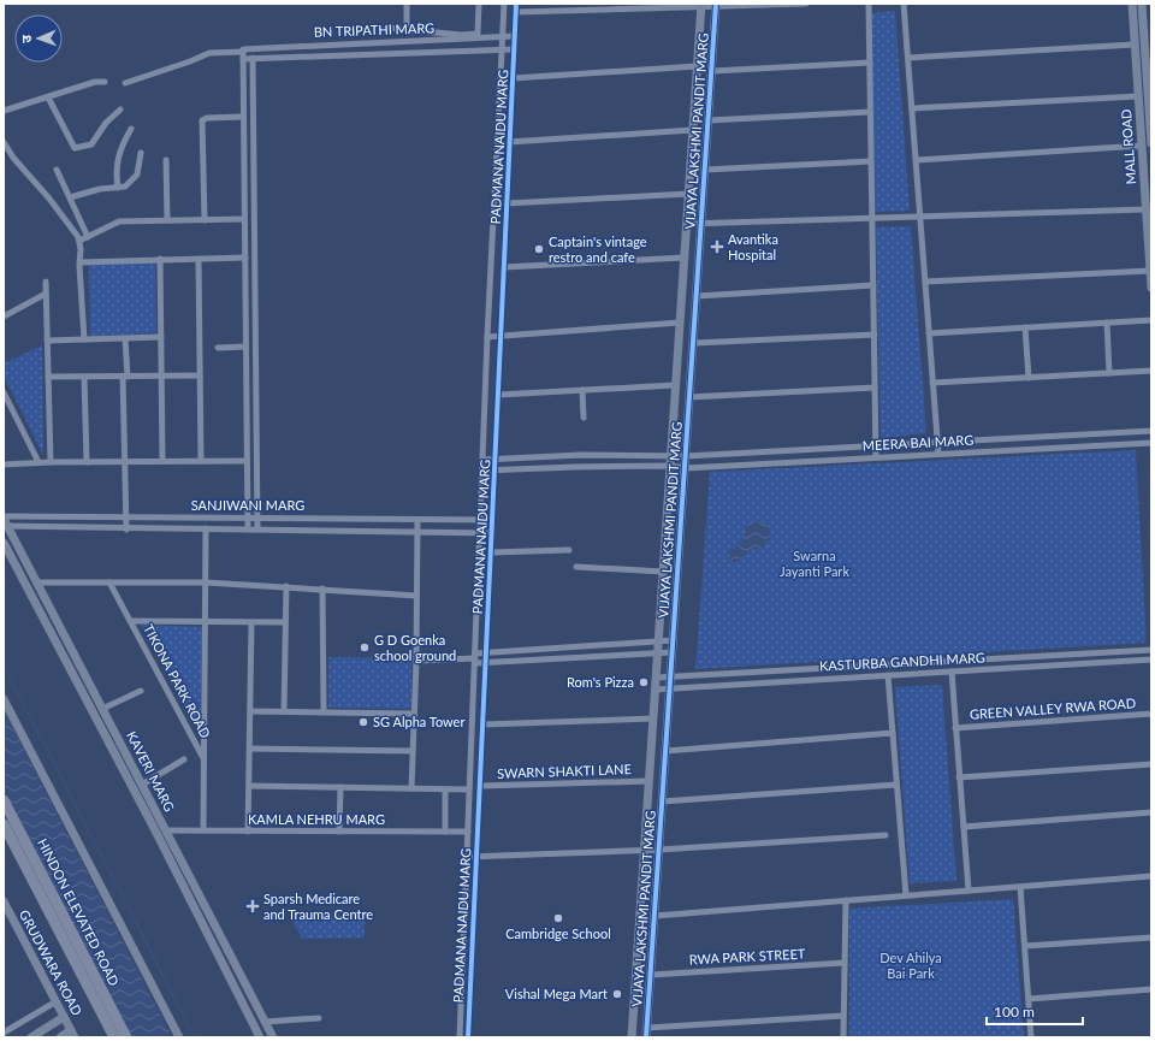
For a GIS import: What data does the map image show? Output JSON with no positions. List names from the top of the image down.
{
  "streets": {
    "highway": ["HINDON ELEVATED ROAD"],
    "street": [
      "BN TRIPATHI MARG",
      "VIJAYA LAKSHMI PANDIT MARG",
      "PADMANA NAIDU MARG",
      "MALL ROAD",
      "MEERA BAI MARG",
      "SANJIWANI MARG",
      "KASTURBA GANDHI MARG",
      "TIKONA PARK ROAD",
      "GREEN VALLEY RWA ROAD",
      "KAVERI MARG",
      "SWARN SHAKTI LANE",
      "KAMLA NEHRU MARG",
      "RWA PARK STREET",
      "GRUDWARA ROAD"
    ]
  },
  "crossings": [
    ["BN TRIPATHI MARG", "PADMANA NAIDU MARG"],
    ["VIJAYA LAKSHMI PANDIT MARG", "MEERA BAI MARG"],
    ["VIJAYA LAKSHMI PANDIT MARG", "KASTURBA GANDHI MARG"],
    ["VIJAYA LAKSHMI PANDIT MARG", "SWARN SHAKTI LANE"],
    ["VIJAYA LAKSHMI PANDIT MARG", "RWA PARK STREET"],
    ["PADMANA NAIDU MARG", "MEERA BAI MARG"],
    ["PADMANA NAIDU MARG", "SANJIWANI MARG"],
    ["PADMANA NAIDU MARG", "SWARN SHAKTI LANE"],
    ["PADMANA NAIDU MARG", "KAMLA NEHRU MARG"],
    ["SANJIWANI MARG", "KAVERI MARG"],
    ["TIKONA PARK ROAD", "KAMLA NEHRU MARG"],
    ["KAVERI MARG", "KAMLA NEHRU MARG"]
  ],
  "parks": ["Swarna Jayanti Park", "Dev Ahilya Bai Park"],
  "places": {
    "health": ["Avantika Hospital", "Sparsh Medicare and Trauma Centre"],
    "other": [
      "Captain's vintage restro and cafe",
      "G D Goenka school ground",
      "Rom's Pizza",
      "SG Alpha Tower",
      "Cambridge School",
      "Vishal Mega Mart"
    ]
  },
  "scale_bar": "100 m",
  "north": "left"
}
